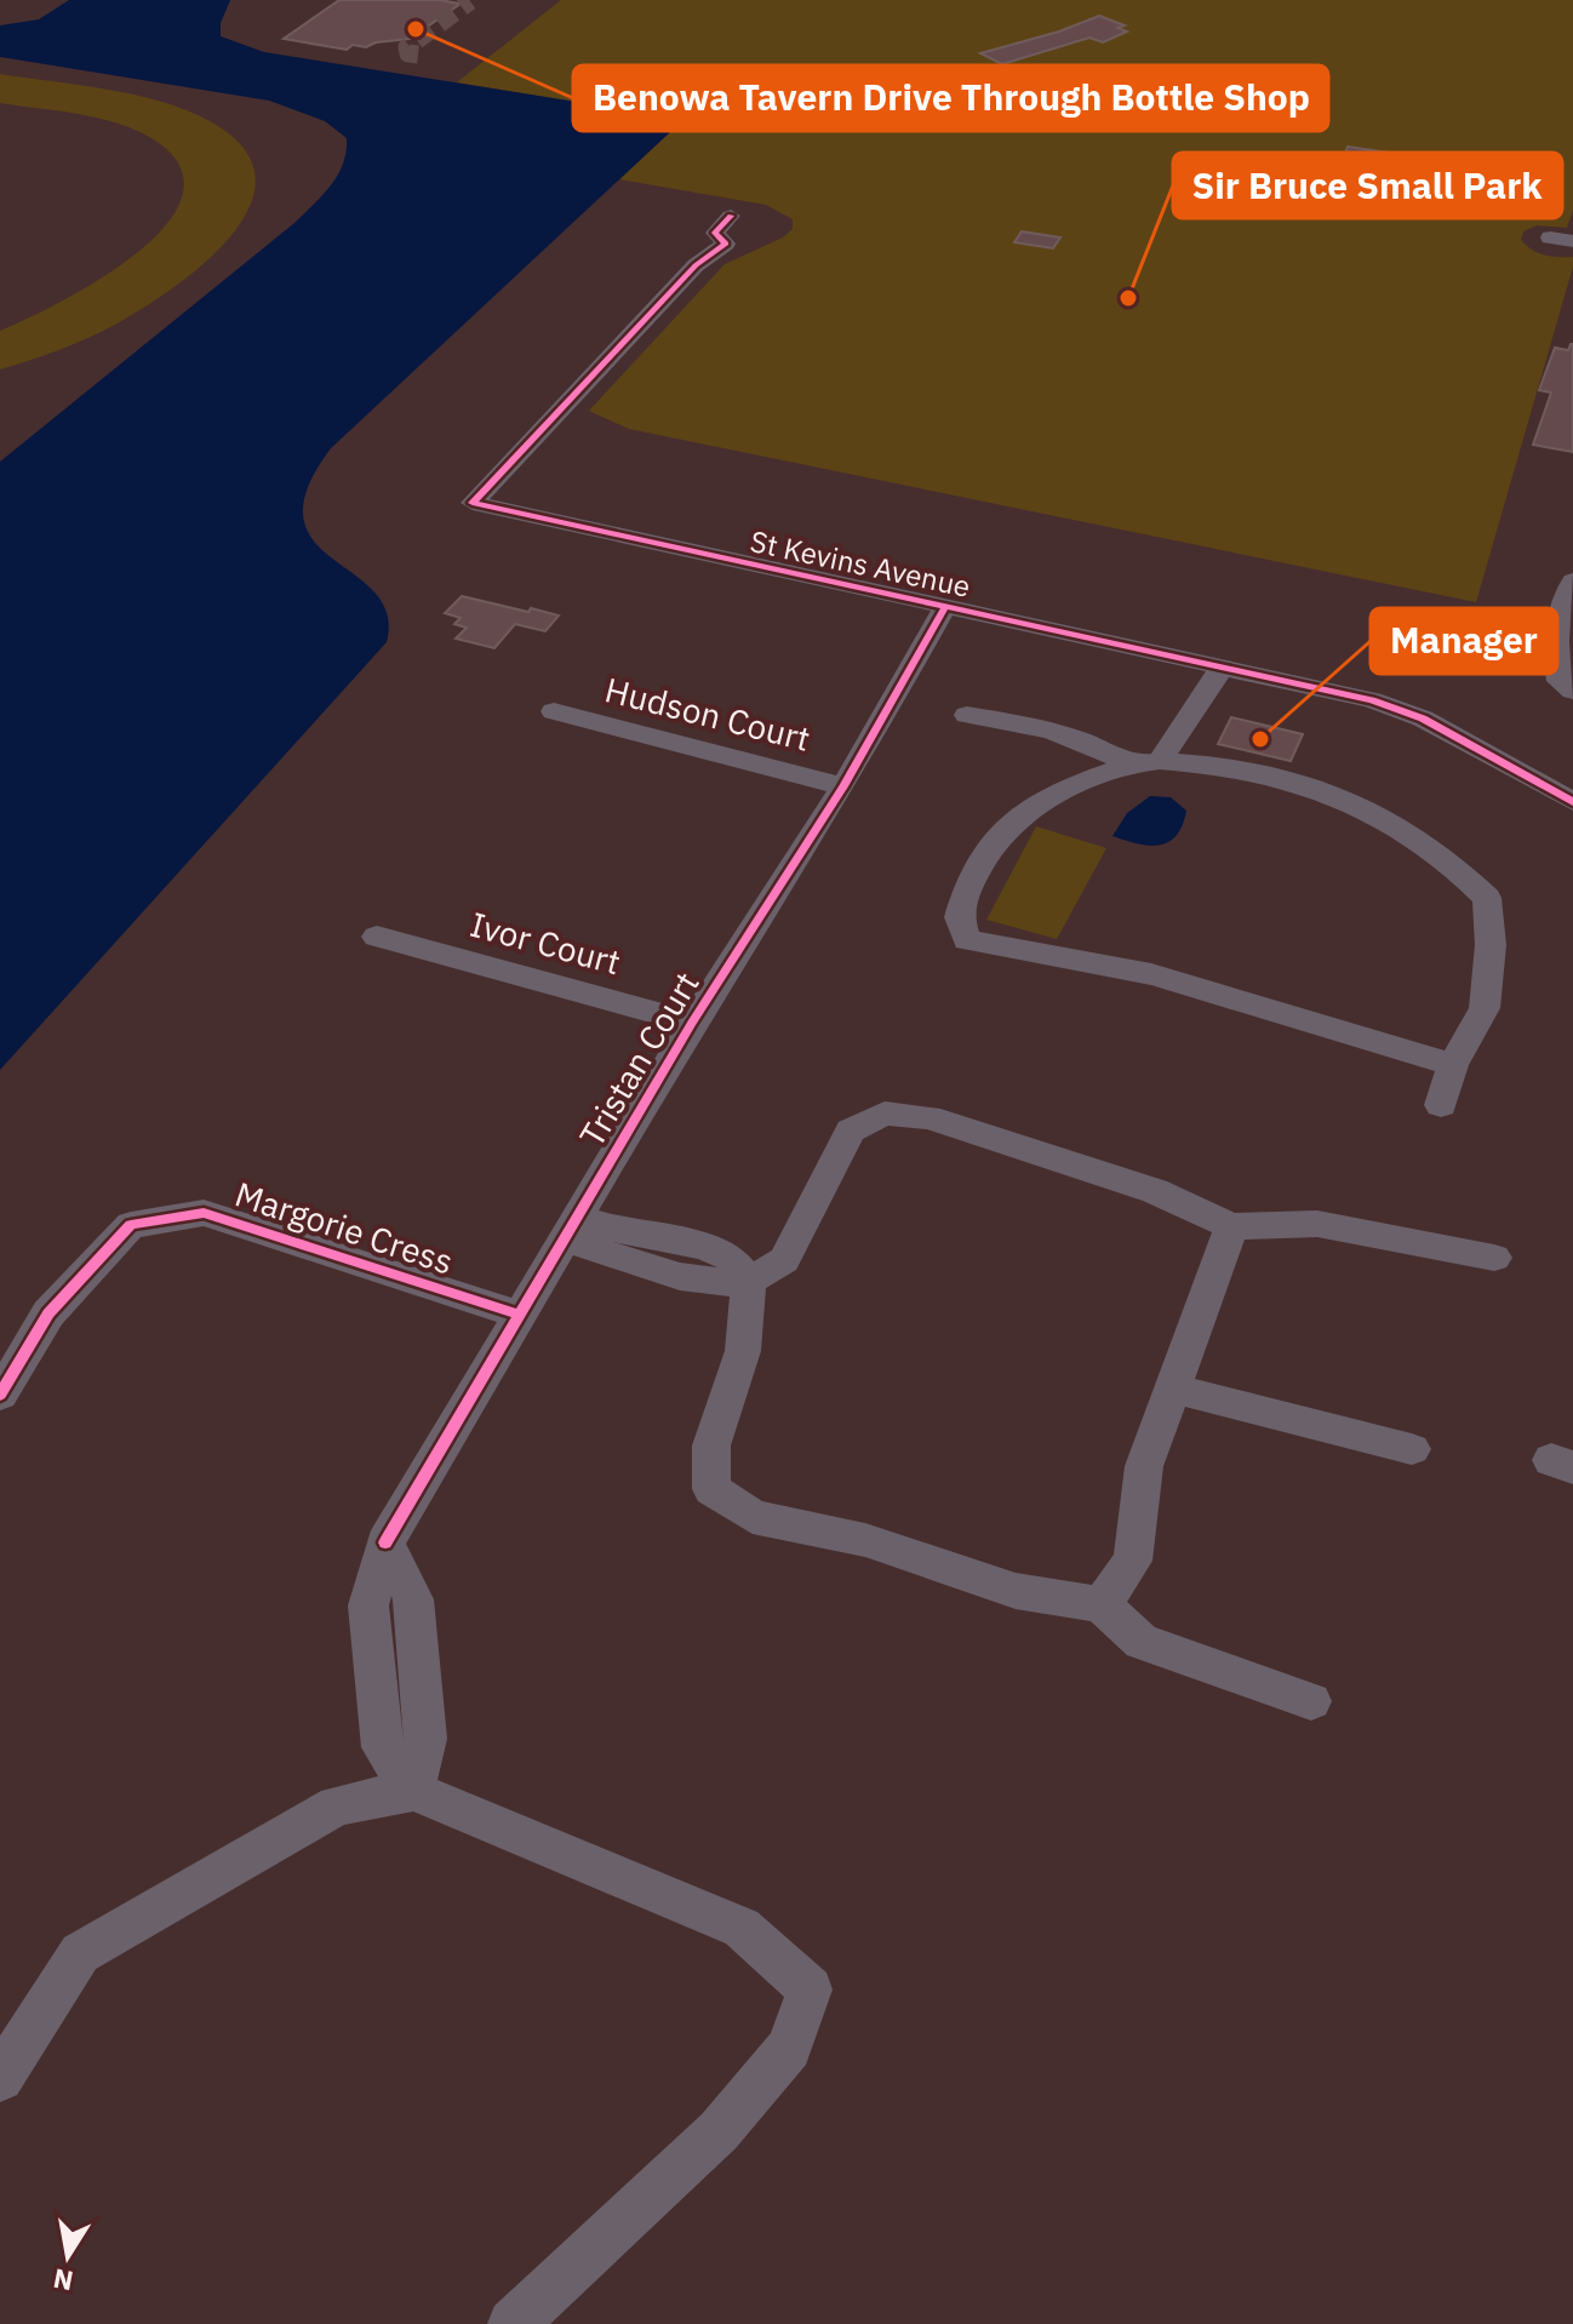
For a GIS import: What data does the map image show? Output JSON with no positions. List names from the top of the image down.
{
  "streets": {
    "street": [
      "St Kevins Avenue",
      "Hudson Court",
      "Ivor Court",
      "Tristan Court",
      "Margorie Cress"
    ]
  },
  "crossings": [
    ["St Kevins Avenue", "Tristan Court"],
    ["Hudson Court", "Tristan Court"],
    ["Ivor Court", "Tristan Court"],
    ["Tristan Court", "Margorie Cress"]
  ],
  "places": ["Benowa Tavern Drive Through Bottle Shop", "Sir Bruce Small Park", "Manager"],
  "north": "bottom"
}
